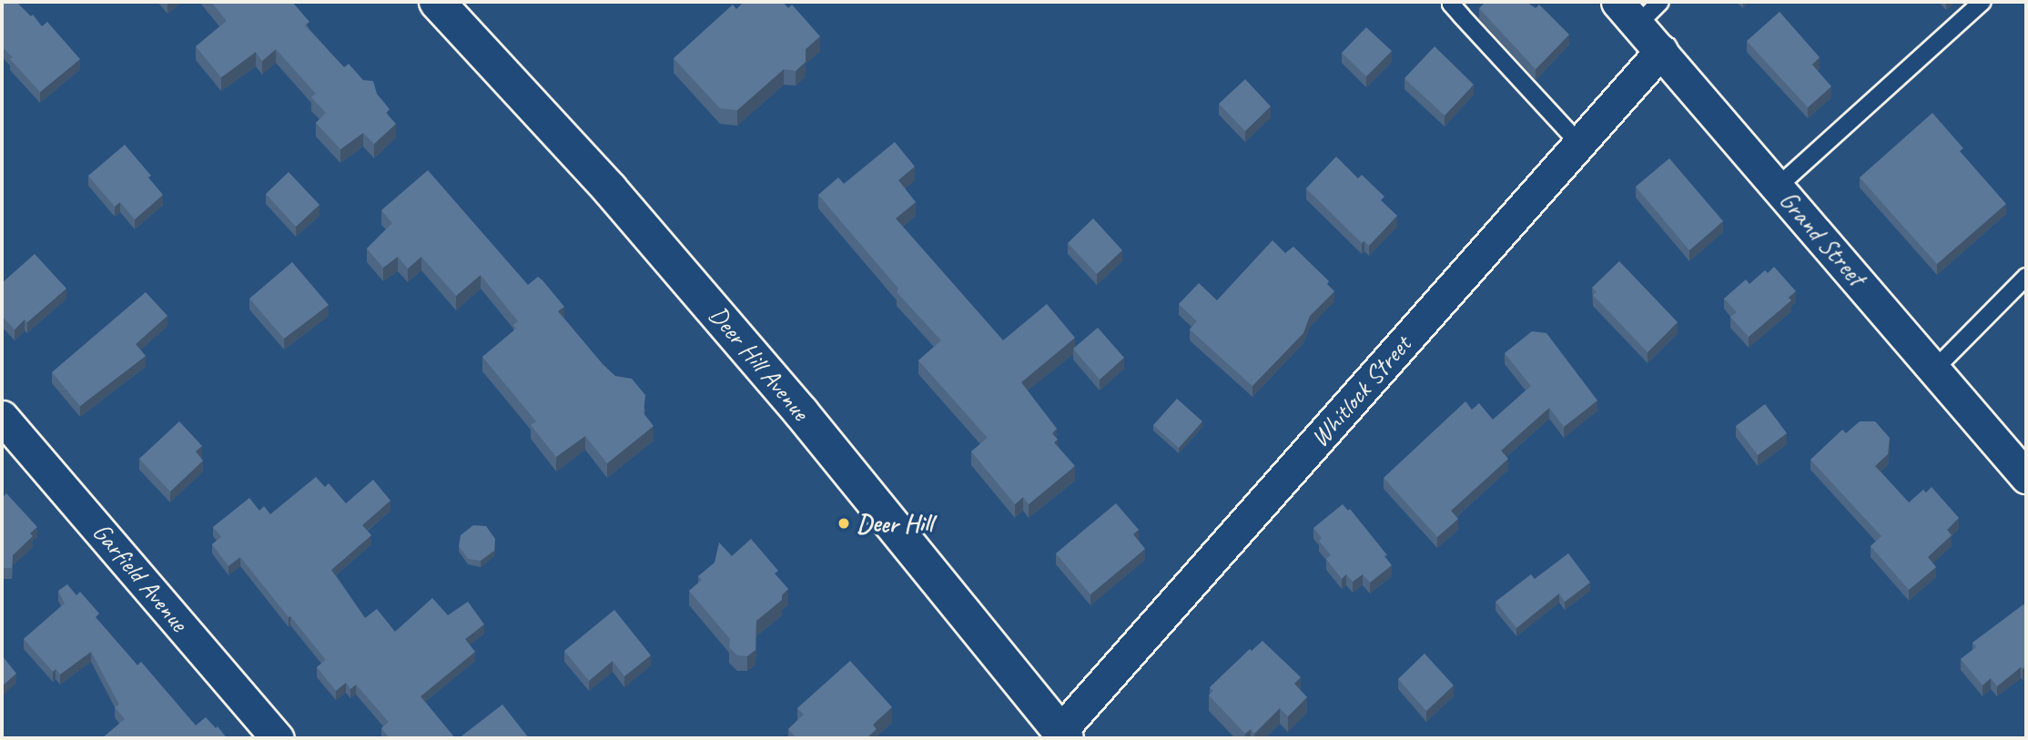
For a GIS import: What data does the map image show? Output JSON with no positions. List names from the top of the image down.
{
  "streets": {
    "street": [
      "Grand Street",
      "Deer Hill Avenue",
      "Whitlock Street",
      "Garfield Avenue"
    ]
  },
  "crossings": [
    ["Grand Street", "Whitlock Street"],
    ["Deer Hill Avenue", "Whitlock Street"]
  ],
  "places": ["Deer Hill"]
}
